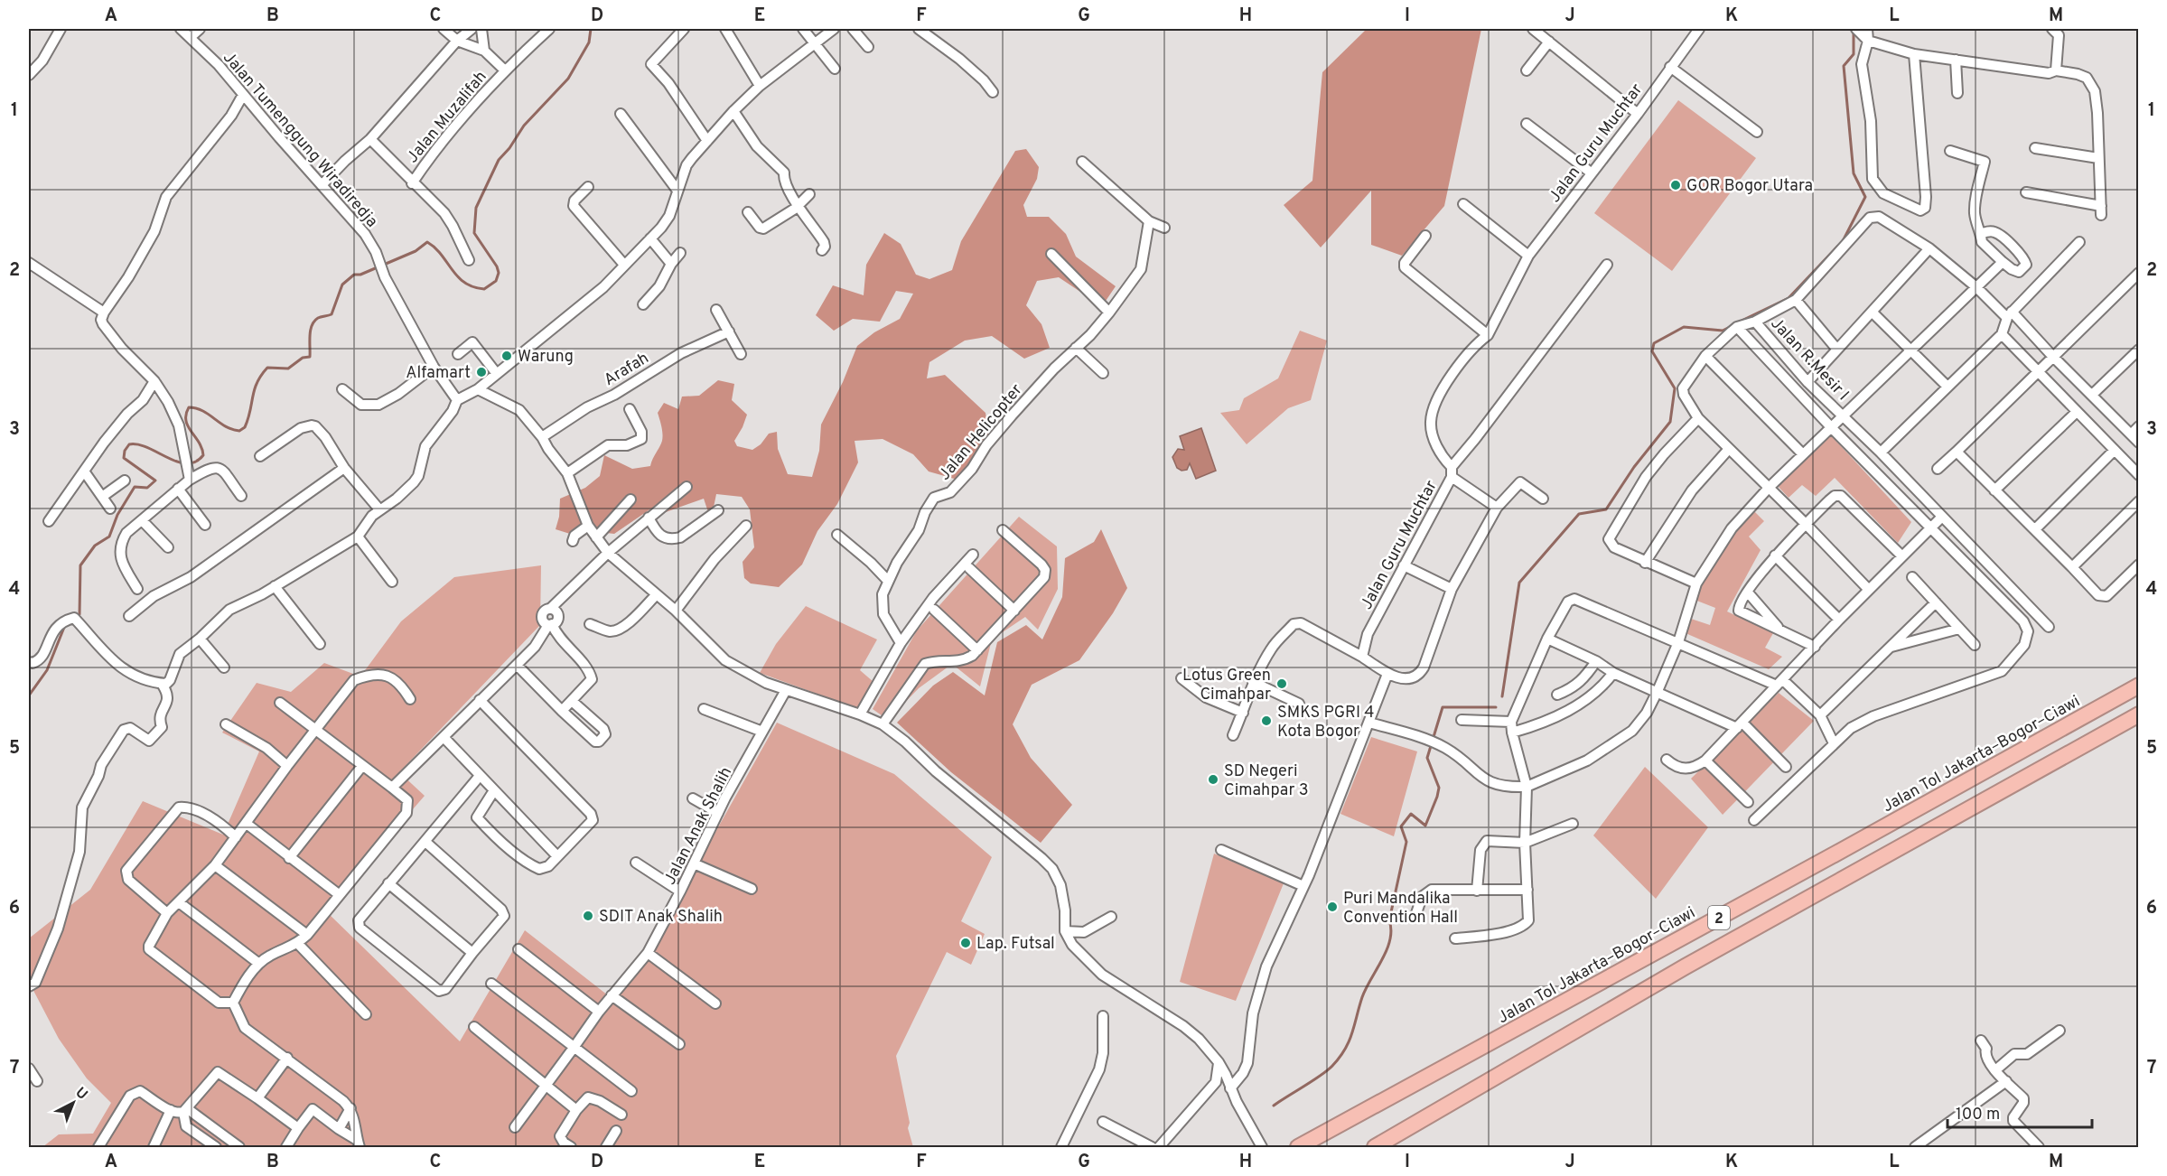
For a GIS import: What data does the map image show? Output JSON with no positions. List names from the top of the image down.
{
  "streets": {
    "highway": ["Jalan Tol Jakarta–Bogor–Ciawi", "2"],
    "street": [
      "Jalan Muzalifah",
      "Jalan Tumenggung Wiradiredja",
      "Jalan Guru Muchtar",
      "Jalan R.Mesir I",
      "Arafah",
      "Jalan Helicopter",
      "Jalan Anak Shalih"
    ]
  },
  "places": [
    "GOR Bogor Utara",
    "Warung",
    "Alfamart",
    "Lotus Green Cimahpar",
    "SMKS PGRI 4 Kota Bogor",
    "SD Negeri Cimahpar 3",
    "Puri Mandalika Convention Hall",
    "SDIT Anak Shalih",
    "Lap. Futsal"
  ],
  "scale_bar": "100 m",
  "north": "top right",
  "grid": {
    "columns": [
      "A",
      "B",
      "C",
      "D",
      "E",
      "F",
      "G",
      "H",
      "I",
      "J",
      "K",
      "L",
      "M"
    ],
    "rows": [
      "1",
      "2",
      "3",
      "4",
      "5",
      "6",
      "7"
    ]
  }
}
